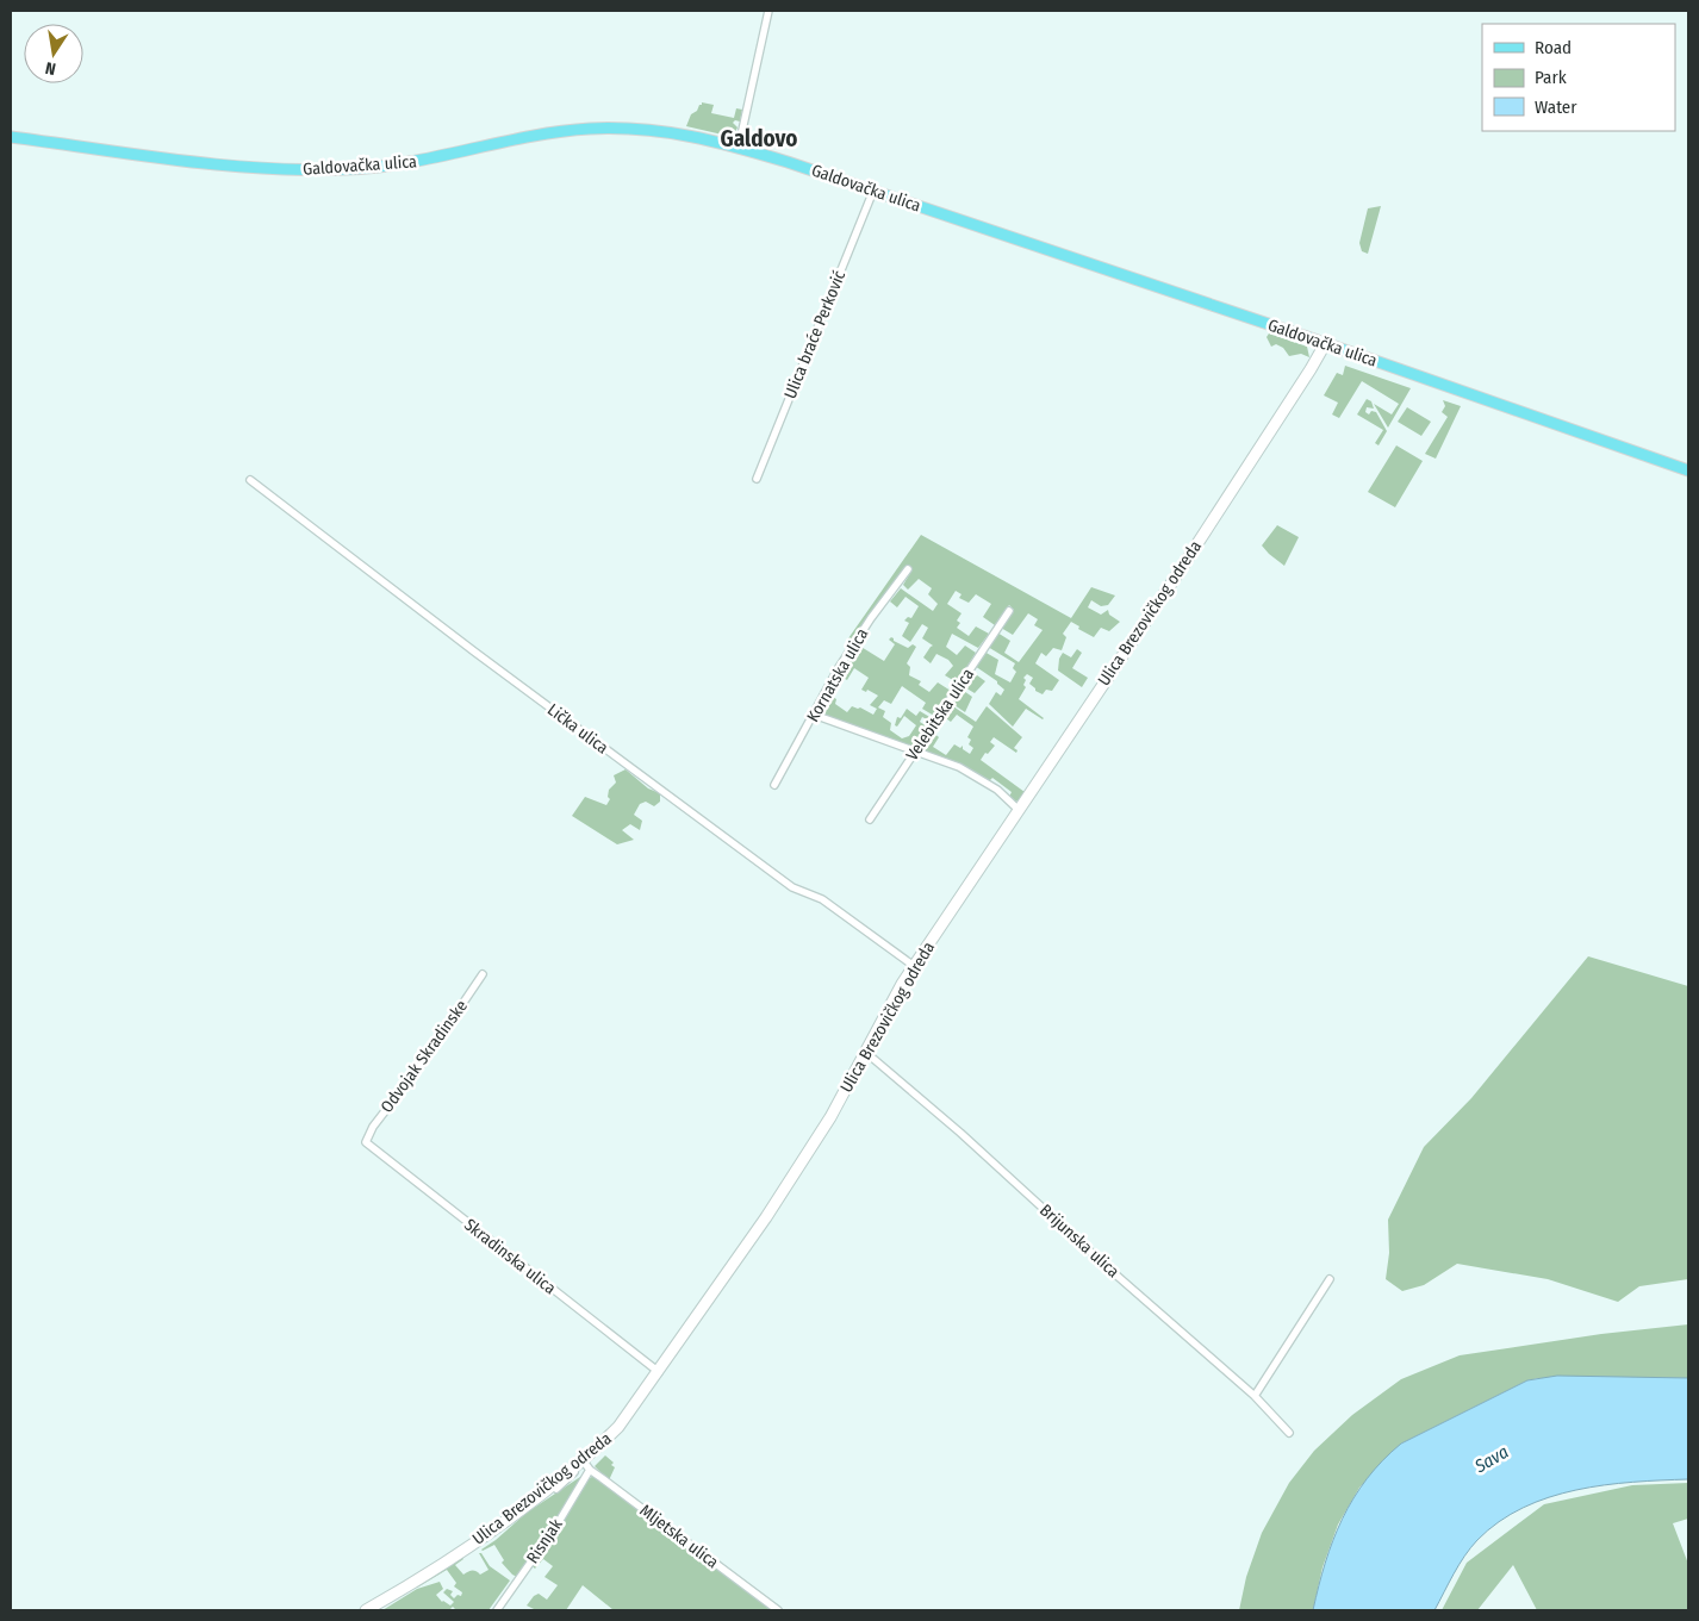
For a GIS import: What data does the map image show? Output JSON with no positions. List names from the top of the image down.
{
  "streets": {
    "main road": ["Galdovačka ulica", "Ulica Brezovičkog odreda"],
    "street": [
      "Ulica braće Perković",
      "Kornatska ulica",
      "Velebitska ulica",
      "Lička ulica",
      "Odvojak Skradinske",
      "Brijunska ulica",
      "Skradinska ulica",
      "Mljetska ulica",
      "Risnjak"
    ]
  },
  "crossings": [
    ["Galdovačka ulica", "Ulica braće Perković"],
    ["Galdovačka ulica", "Ulica Brezovičkog odreda"],
    ["Ulica Brezovičkog odreda", "Lička ulica"],
    ["Ulica Brezovičkog odreda", "Brijunska ulica"],
    ["Ulica Brezovičkog odreda", "Skradinska ulica"],
    ["Ulica Brezovičkog odreda", "Mljetska ulica"],
    ["Odvojak Skradinske", "Skradinska ulica"],
    ["Mljetska ulica", "Risnjak"]
  ],
  "districts": ["Galdovo"],
  "water": ["Sava"],
  "legend": ["Road", "Park", "Water"],
  "north": "bottom"
}
